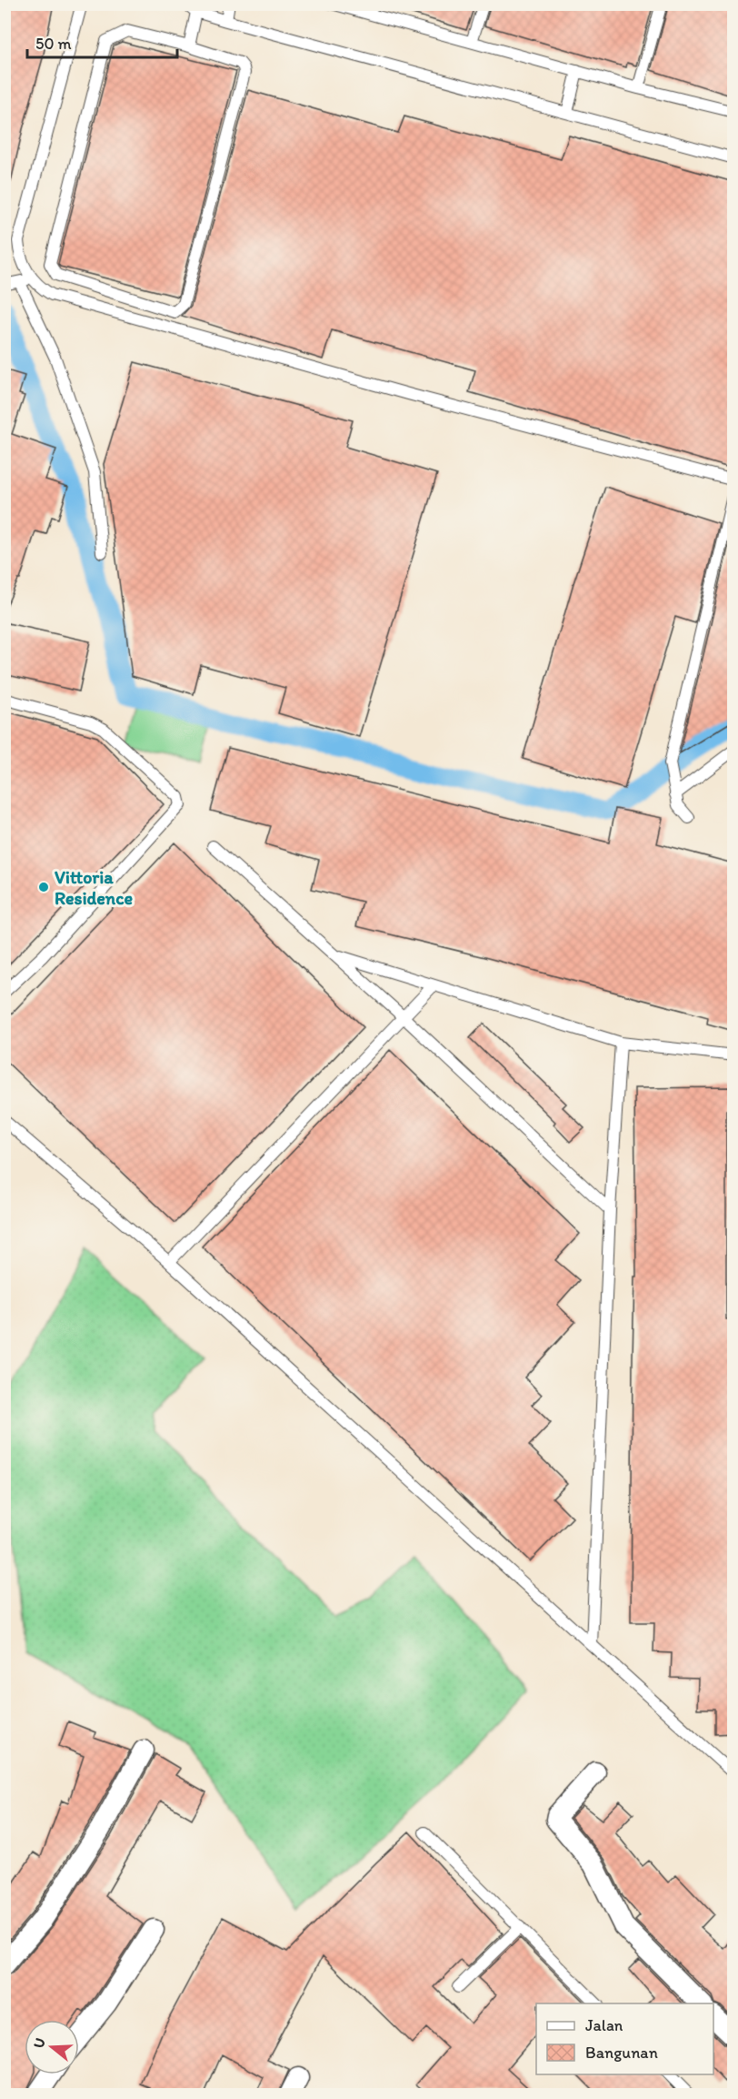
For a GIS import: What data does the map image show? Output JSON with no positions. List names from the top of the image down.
{
  "places": ["Vittoria Residence"],
  "legend": ["Jalan", "Bangunan"],
  "scale_bar": "50 m",
  "north": "left"
}
